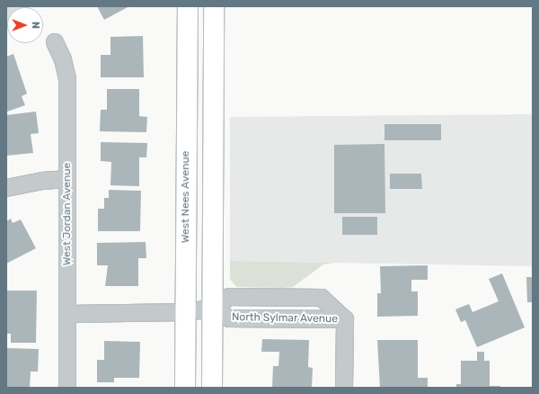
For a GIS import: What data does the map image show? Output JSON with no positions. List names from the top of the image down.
{
  "streets": {
    "main road": ["West Nees Avenue"],
    "street": ["West Jordan Avenue", "North Sylmar Avenue"]
  },
  "crossings": [
    ["West Nees Avenue", "North Sylmar Avenue"],
    ["West Jordan Avenue", "North Sylmar Avenue"]
  ],
  "north": "right"
}
